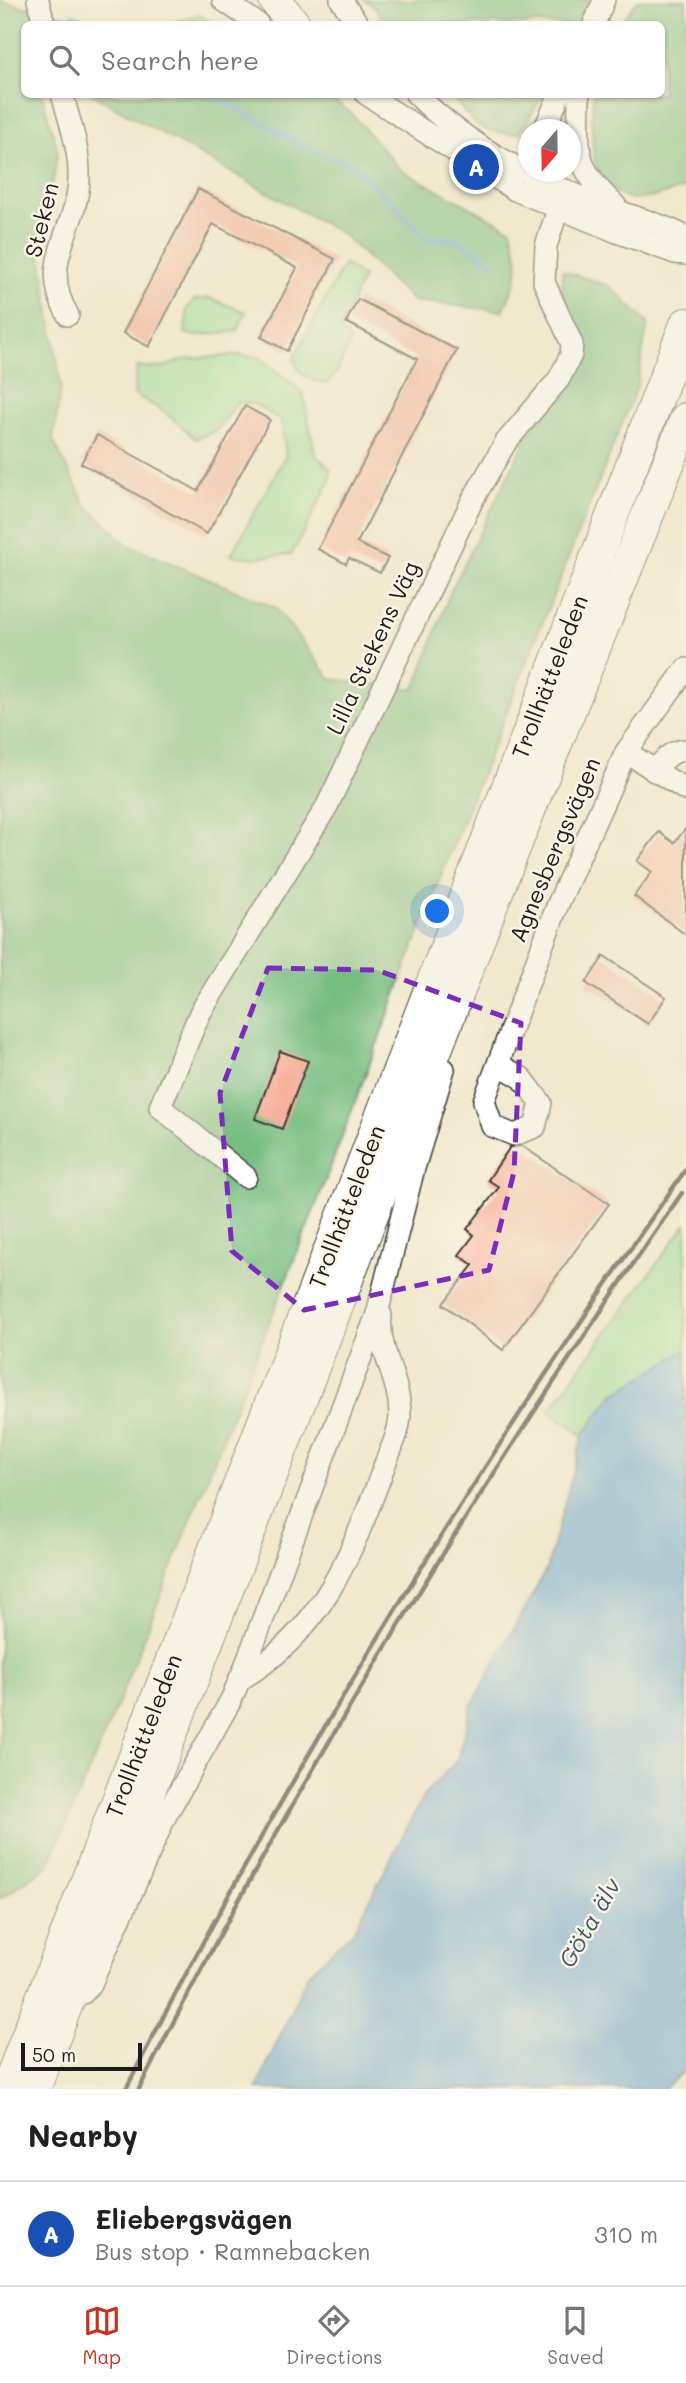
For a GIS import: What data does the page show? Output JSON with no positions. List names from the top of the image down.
{
  "streets": {
    "highway": ["Trollhätteleden"],
    "street": ["Steken", "Lilla Stekens Väg", "Agnesbergsvägen"]
  },
  "water": ["Göta älv"],
  "scale_bar": "50 m",
  "north": "bottom",
  "page": {
    "search": "Search here",
    "pins": "A",
    "scale": "50 m",
    "heading": "Nearby",
    "list": [
      {
        "mark": "A",
        "name": "Eliebergsvägen",
        "note": "Bus stop · Ramnebacken",
        "value": "310 m"
      }
    ],
    "nav": ["Map", "Directions", "Saved"]
  }
}
